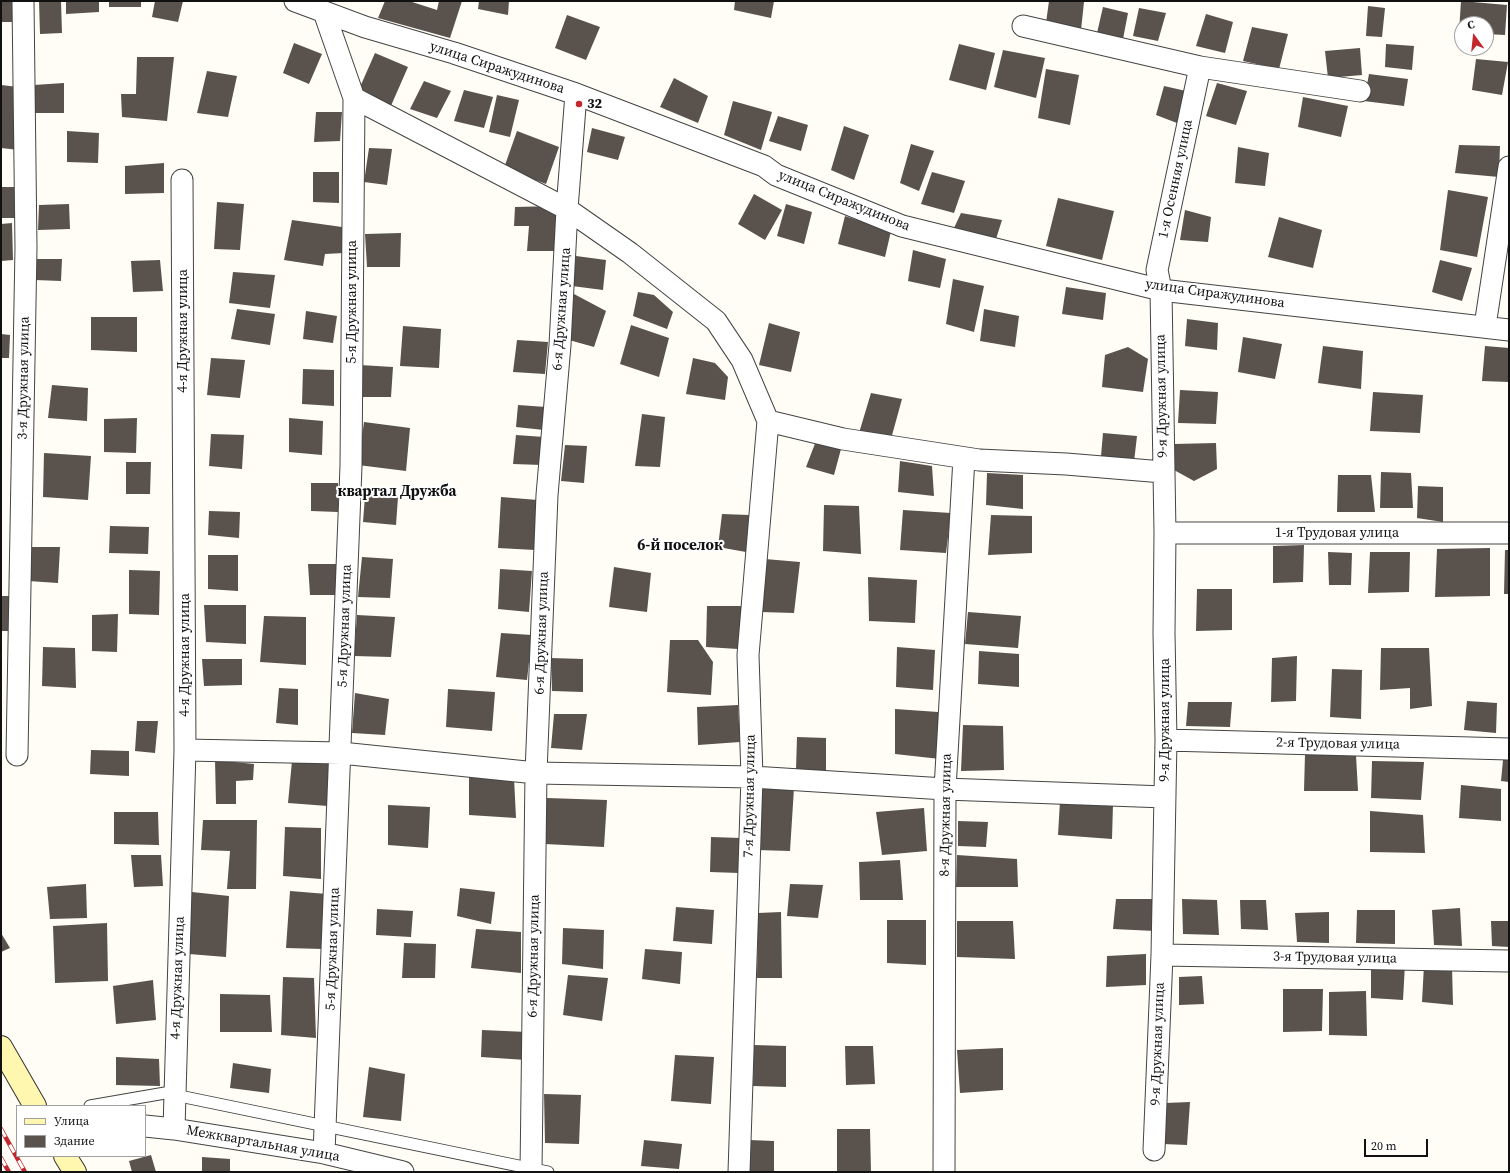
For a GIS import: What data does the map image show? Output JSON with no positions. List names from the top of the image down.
{
  "streets": {
    "street": [
      "улица Сиражудинова",
      "1-я Осенняя улица",
      "5-я Дружная улица",
      "6-я Дружная улица",
      "4-я Дружная улица",
      "3-я Дружная улица",
      "9-я Дружная улица",
      "1-я Трудовая улица",
      "2-я Трудовая улица",
      "7-я Дружная улица",
      "8-я Дружная улица",
      "3-я Трудовая улица",
      "Межквартальная улица"
    ]
  },
  "crossings": [
    ["улица Сиражудинова", "1-я Осенняя улица"],
    ["улица Сиражудинова", "5-я Дружная улица"],
    ["улица Сиражудинова", "6-я Дружная улица"],
    ["улица Сиражудинова", "9-я Дружная улица"],
    ["1-я Осенняя улица", "9-я Дружная улица"],
    ["5-я Дружная улица", "Межквартальная улица"],
    ["4-я Дружная улица", "Межквартальная улица"],
    ["9-я Дружная улица", "1-я Трудовая улица"],
    ["9-я Дружная улица", "2-я Трудовая улица"],
    ["9-я Дружная улица", "3-я Трудовая улица"]
  ],
  "districts": ["квартал Дружба", "6-й поселок"],
  "places": ["32"],
  "legend": ["Улица", "Здание"],
  "scale_bar": "20 m",
  "north": "top"
}
